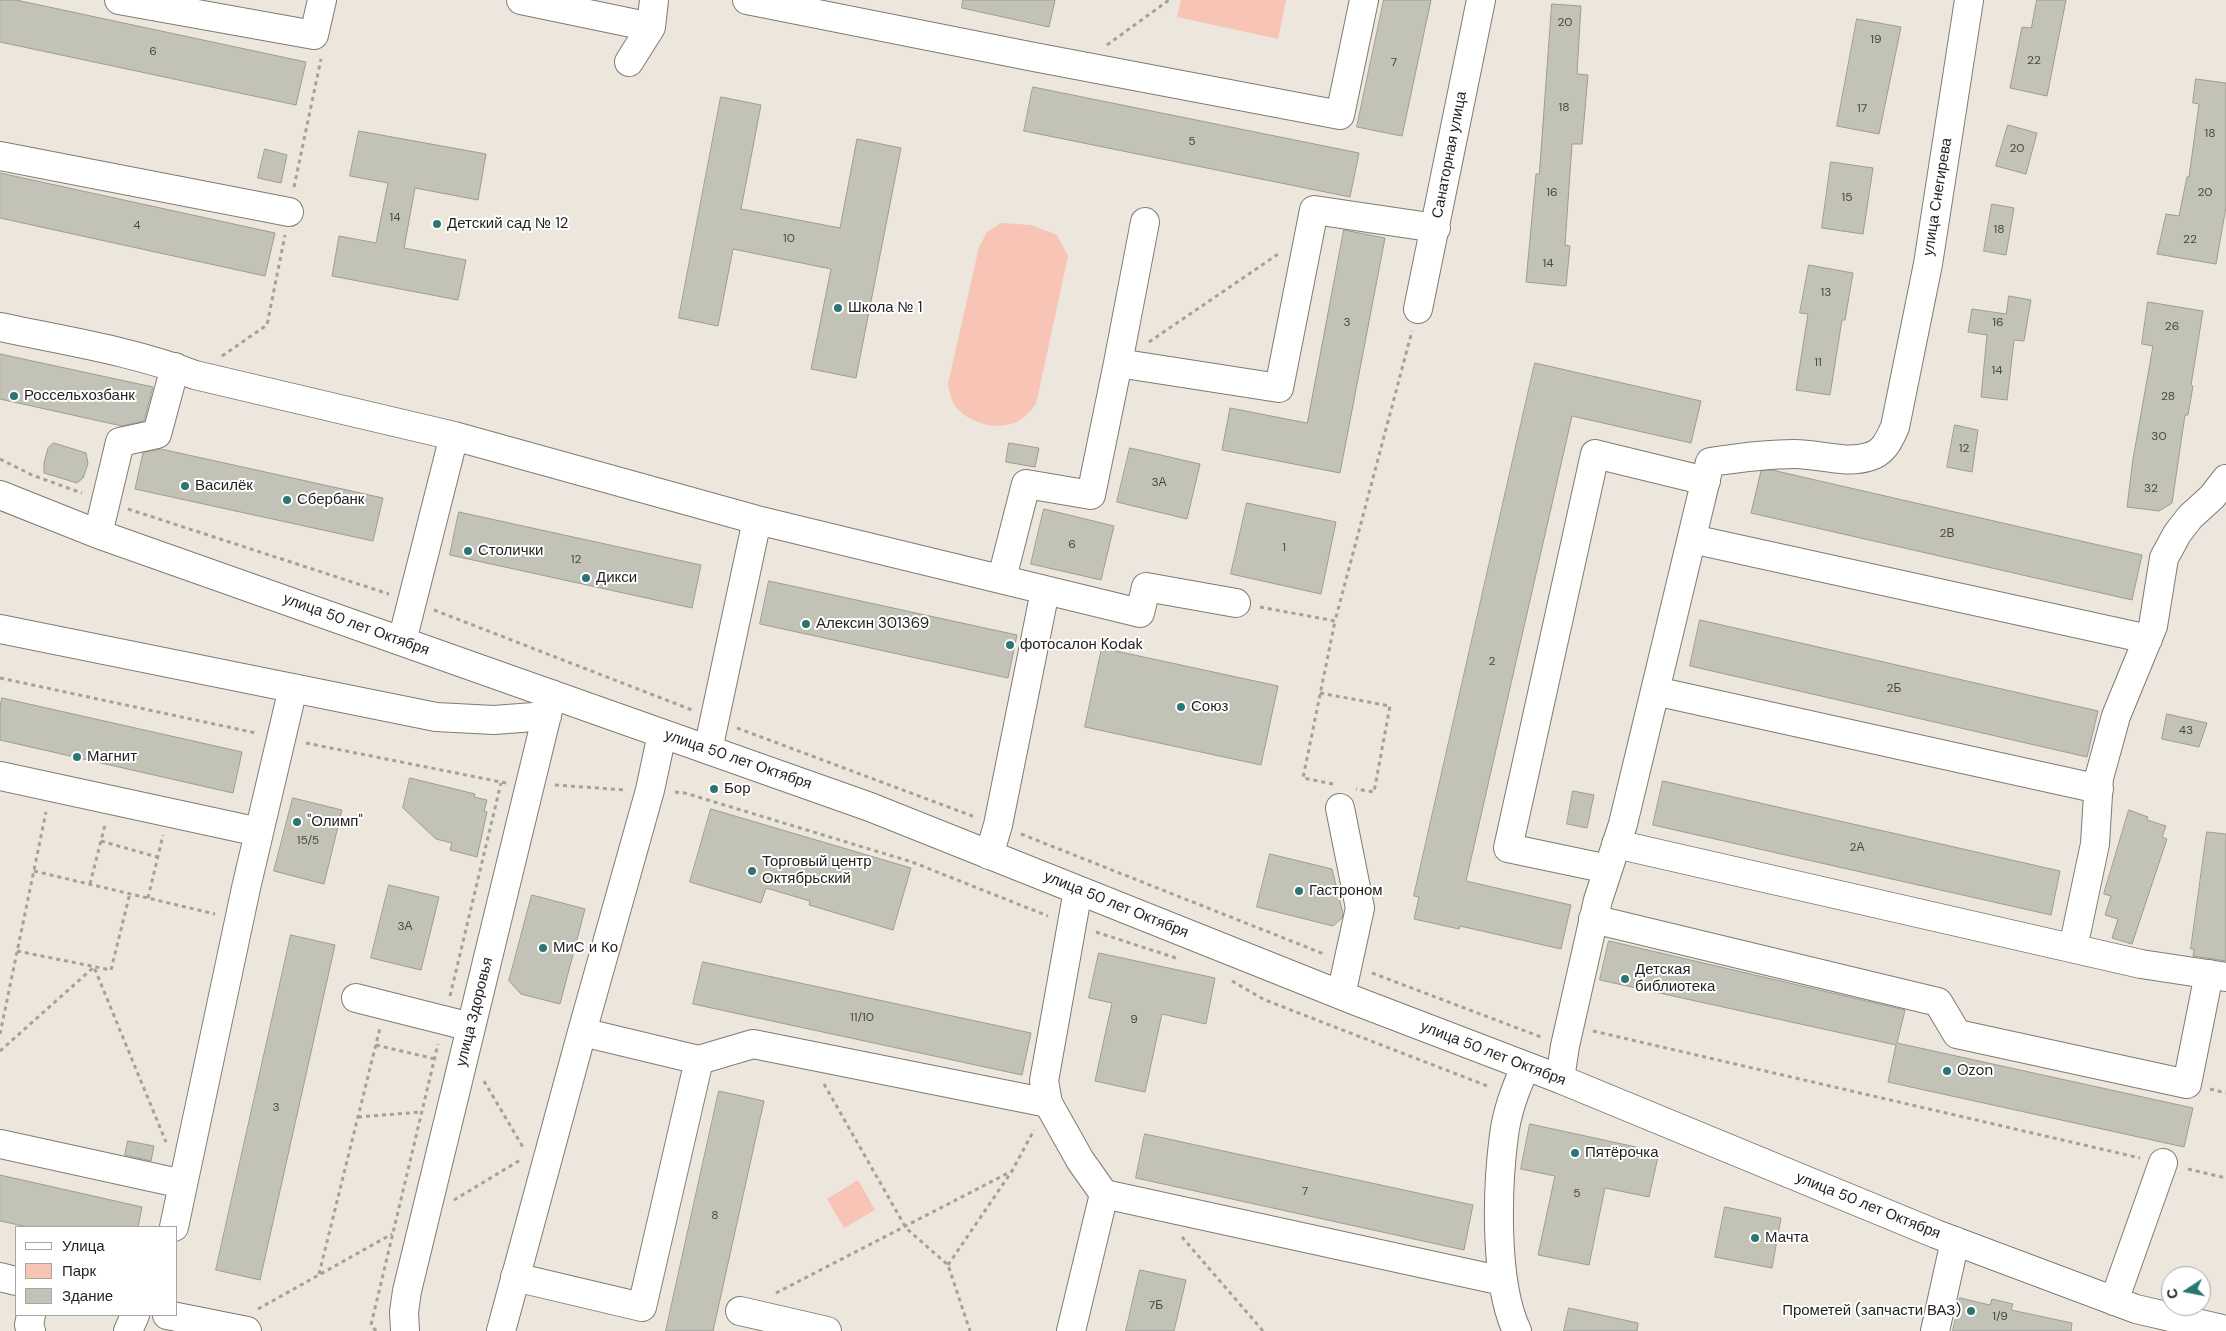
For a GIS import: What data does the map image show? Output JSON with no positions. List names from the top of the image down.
{
  "streets": {
    "street": [
      "Санаторная улица",
      "улица Снегирева",
      "улица 50 лет Октября",
      "улица Здоровья"
    ]
  },
  "crossings": [
    ["улица 50 лет Октября", "улица Здоровья"]
  ],
  "places": [
    "Детский сад № 12",
    "Школа № 1",
    "Россельхозбанк",
    "Василёк",
    "Сбербанк",
    "Столички",
    "Дикси",
    "Алексин 301369",
    "фотосалон Kodak",
    "Союз",
    "Магнит",
    "Бор",
    "\"Олимп\"",
    "Торговый центр Октябрьский",
    "Гастроном",
    "МиС и Ко",
    "Детская библиотека",
    "Ozon",
    "Пятёрочка",
    "Мачта",
    "Прометей (запчасти ВАЗ)"
  ],
  "house_numbers": [
    "20",
    "19",
    "6",
    "22",
    "7",
    "18",
    "17",
    "18",
    "5",
    "20",
    "16",
    "20",
    "15",
    "14",
    "4",
    "18",
    "10",
    "22",
    "14",
    "13",
    "3",
    "16",
    "26",
    "11",
    "14",
    "28",
    "30",
    "12",
    "3А",
    "32",
    "2В",
    "6",
    "1",
    "12",
    "2",
    "2Б",
    "43",
    "15/5",
    "2А",
    "3А",
    "11/10",
    "9",
    "3",
    "7",
    "5",
    "8",
    "7Б",
    "1/9"
  ],
  "legend": ["Улица", "Парк", "Здание"],
  "north": "left"
}
